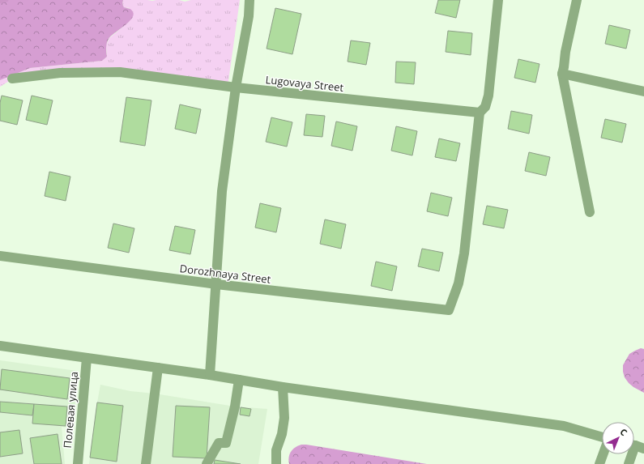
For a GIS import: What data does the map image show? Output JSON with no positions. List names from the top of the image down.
{
  "streets": {
    "street": ["Lugovaya Street", "Dorozhnaya Street", "Полевая улица"]
  },
  "crossings": [
    ["Lugovaya Street", "Dorozhnaya Street"]
  ],
  "north": "top right"
}
